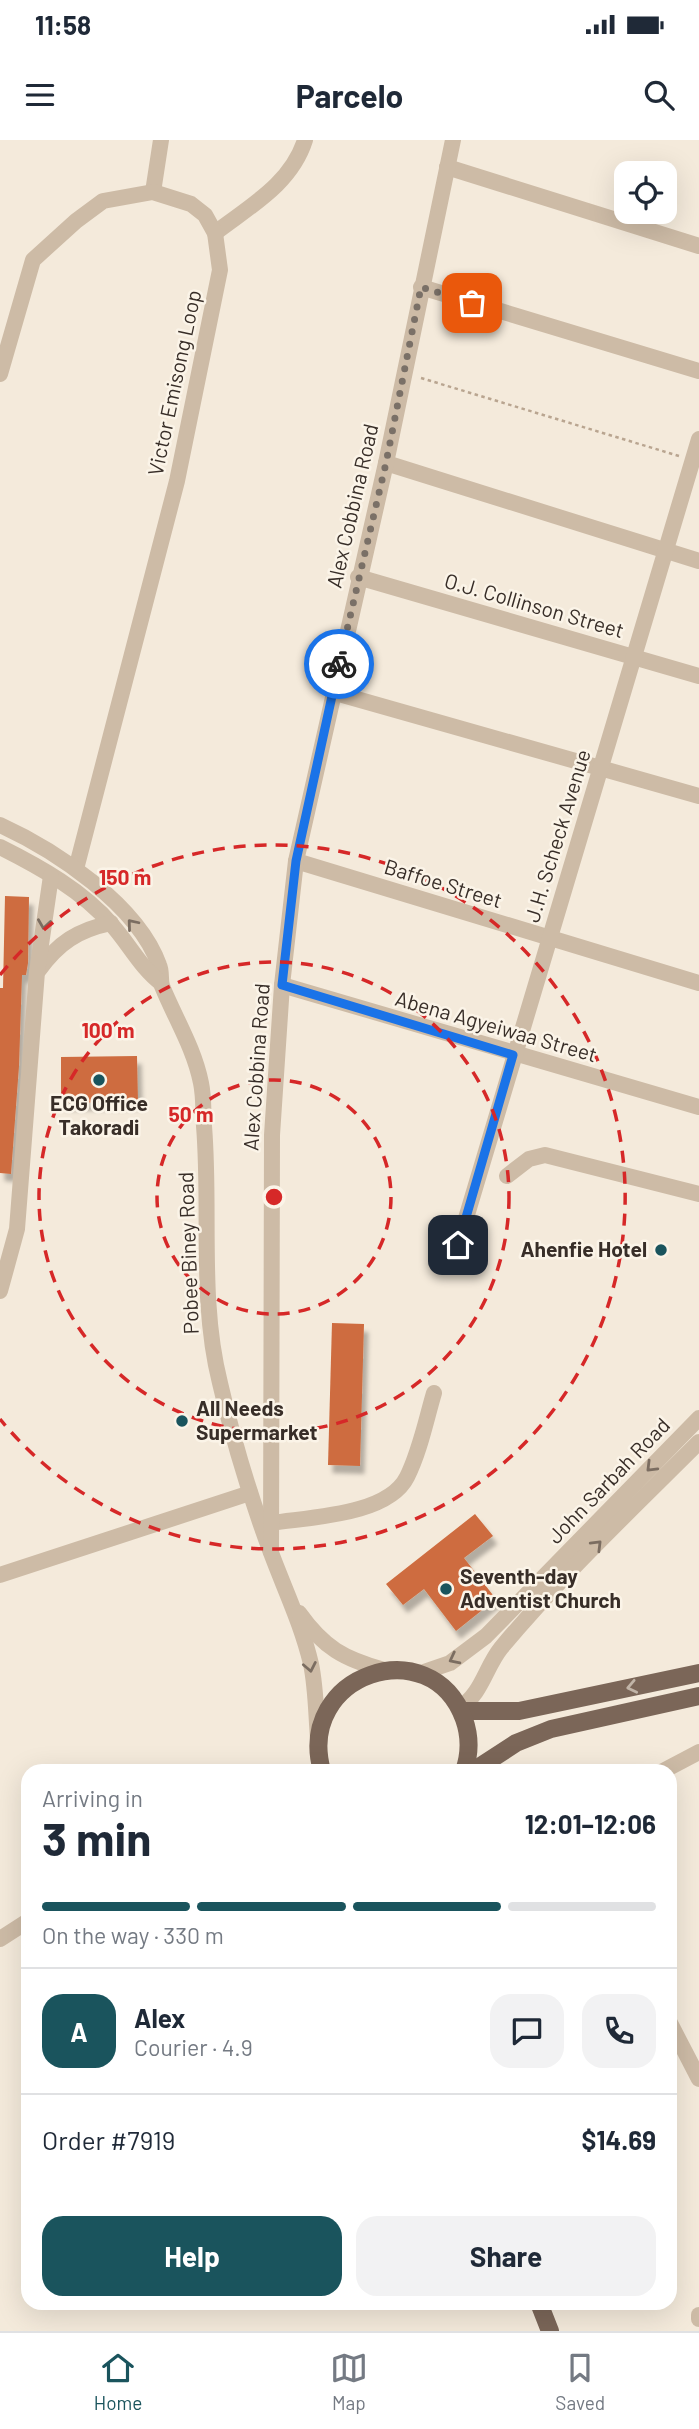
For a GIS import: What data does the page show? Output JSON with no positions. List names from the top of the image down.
{
  "streets": {
    "street": [
      "Victor Emisong Loop",
      "Alex Cobbina Road",
      "O.J. Collinson Street",
      "J.H. Scheck Avenue",
      "Baffoe Street",
      "Abena Agyeiwaa Street",
      "Pobee Biney Road",
      "John Sarbah Road"
    ]
  },
  "crossings": [
    ["Victor Emisong Loop", "Pobee Biney Road"],
    ["Alex Cobbina Road", "O.J. Collinson Street"],
    ["Alex Cobbina Road", "Baffoe Street"],
    ["Alex Cobbina Road", "Abena Agyeiwaa Street"],
    ["Alex Cobbina Road", "Pobee Biney Road"],
    ["O.J. Collinson Street", "J.H. Scheck Avenue"],
    ["J.H. Scheck Avenue", "Baffoe Street"],
    ["J.H. Scheck Avenue", "Abena Agyeiwaa Street"]
  ],
  "places": [
    "ECG Office Takoradi",
    "Ahenfie Hotel",
    "All Needs Supermarket",
    "Seventh-day Adventist Church"
  ],
  "page": {
    "status": "11:58",
    "header": "Parcelo",
    "heading": ["3 min", "Arriving in", "12:01–12:06"],
    "panel": [
      "Alex",
      "Courier · 4.9",
      "Order #7919",
      "$14.69"
    ],
    "bar": "On the way · 330 m",
    "round": "A",
    "buttons": ["Help", "Share"],
    "tabs": ["Home", "Map", "Saved"]
  },
  "rings": ["150 m", "100 m", "50 m"]
}
